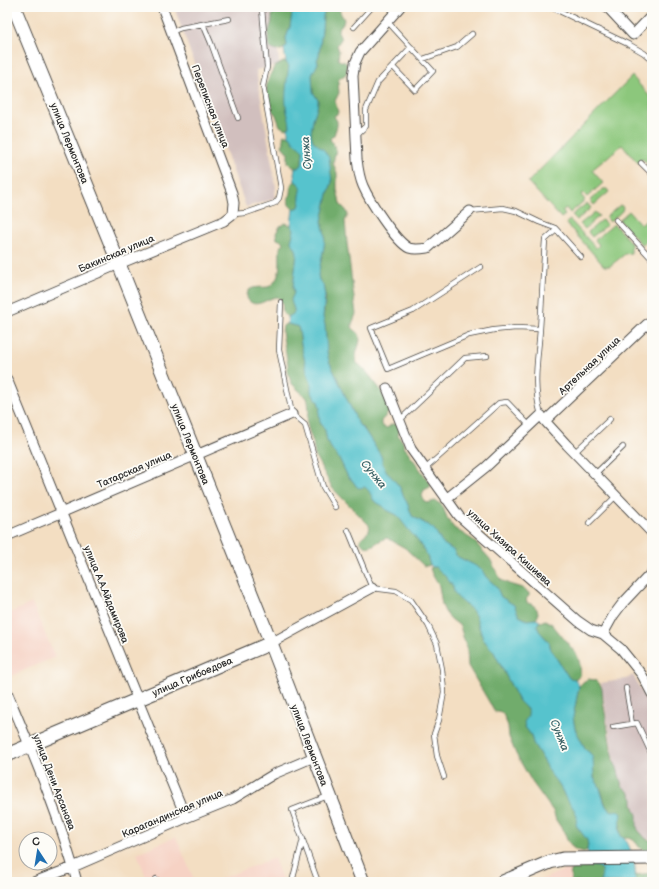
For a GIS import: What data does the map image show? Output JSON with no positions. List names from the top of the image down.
{
  "streets": {
    "street": [
      "Переписная улица",
      "улица Лермонтова",
      "Бакинская улица",
      "Артельная улица",
      "Татарская улица",
      "улица Хизира Кишиева",
      "улица А.А.Айдамирова",
      "улица Грибоедова",
      "улица Дени Арсанова",
      "Карагандинская улица"
    ]
  },
  "crossings": [
    ["Переписная улица", "Бакинская улица"],
    ["улица Лермонтова", "Бакинская улица"],
    ["улица Лермонтова", "Татарская улица"],
    ["улица Лермонтова", "улица Грибоедова"],
    ["улица Лермонтова", "Карагандинская улица"],
    ["Артельная улица", "улица Хизира Кишиева"],
    ["Татарская улица", "улица А.А.Айдамирова"],
    ["улица А.А.Айдамирова", "улица Грибоедова"],
    ["улица А.А.Айдамирова", "Карагандинская улица"],
    ["улица Грибоедова", "улица Дени Арсанова"],
    ["улица Дени Арсанова", "Карагандинская улица"]
  ],
  "water": ["Сунжа"],
  "north": "top"
}
